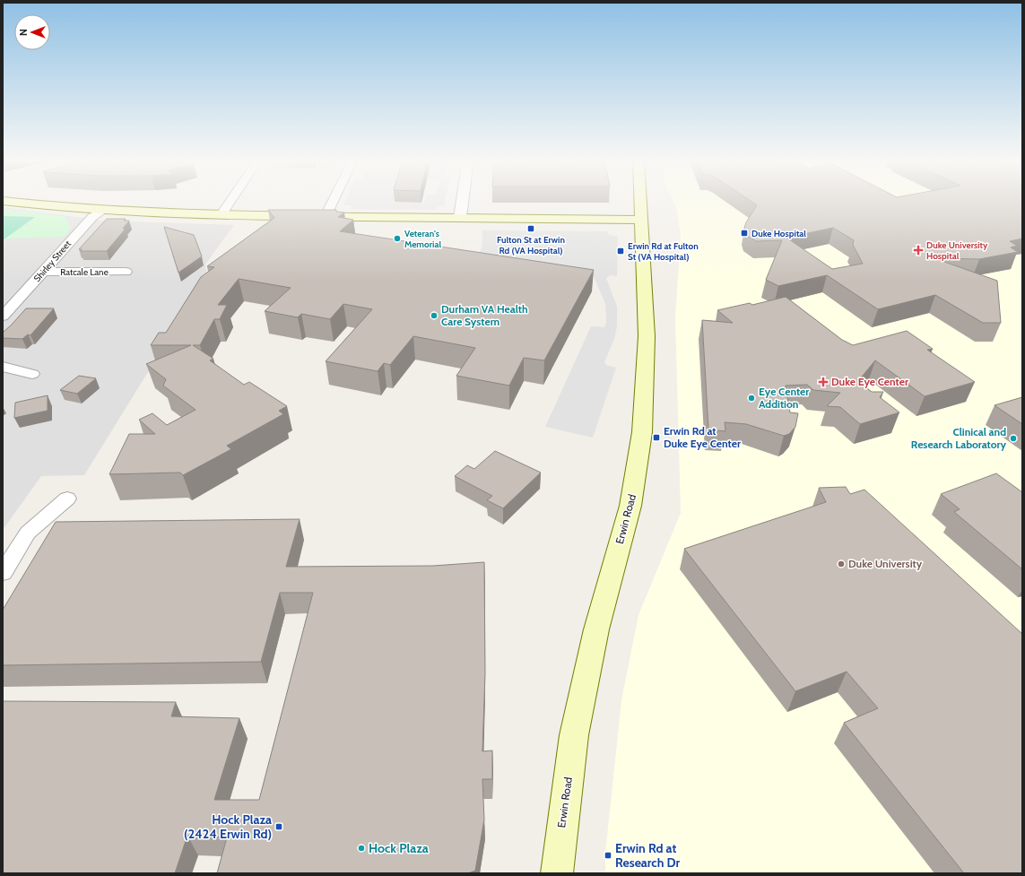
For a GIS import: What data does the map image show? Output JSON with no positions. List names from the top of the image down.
{
  "streets": {
    "main road": ["Erwin Road"],
    "street": ["Shirley Street", "Ratcale Lane"]
  },
  "crossings": [
    ["Shirley Street", "Ratcale Lane"]
  ],
  "places": {
    "transit": [
      "Fulton St at Erwin Rd (VA Hospital)",
      "Duke Hospital",
      "Erwin Rd at Fulton St (VA Hospital)",
      "Erwin Rd at Duke Eye Center",
      "Hock Plaza (2424 Erwin Rd)",
      "Erwin Rd at Research Dr"
    ],
    "other": [
      "Veteran's Memorial",
      "Durham VA Health Care System",
      "Eye Center Addition",
      "Clinical and Research Laboratory",
      "Duke University",
      "Hock Plaza"
    ],
    "health": ["Duke University Hospital", "Duke Eye Center"]
  },
  "north": "left"
}
